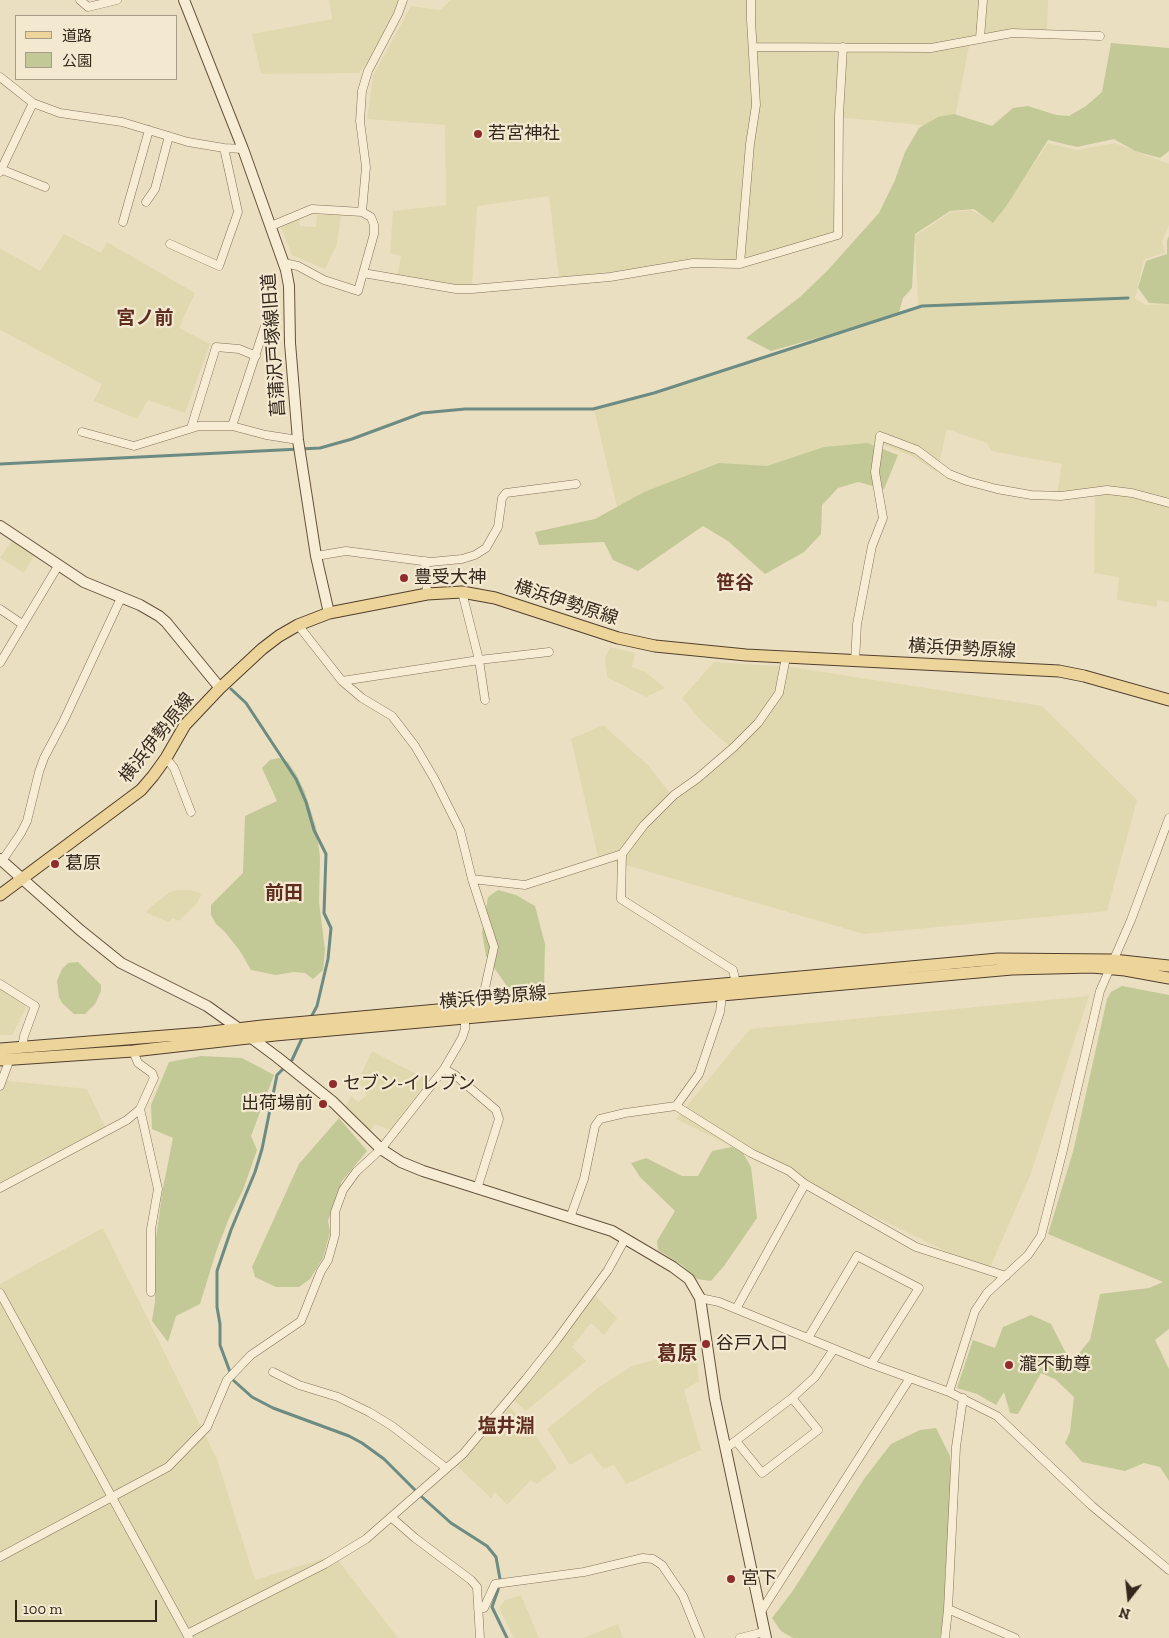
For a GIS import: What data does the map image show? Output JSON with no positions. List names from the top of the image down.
{
  "streets": {
    "main road": ["横浜伊勢原線"],
    "street": ["菖蒲沢戸塚線旧道"]
  },
  "crossings": [
    ["菖蒲沢戸塚線旧道", "横浜伊勢原線"]
  ],
  "districts": [
    "宮ノ前",
    "笹谷",
    "前田",
    "葛原",
    "塩井淵"
  ],
  "places": [
    "若宮神社",
    "豊受大神",
    "葛原",
    "セブン-イレブン",
    "出荷場前",
    "谷戸入口",
    "瀧不動尊",
    "宮下"
  ],
  "legend": ["道路", "公園"],
  "scale_bar": "100 m",
  "north": "bottom"
}
